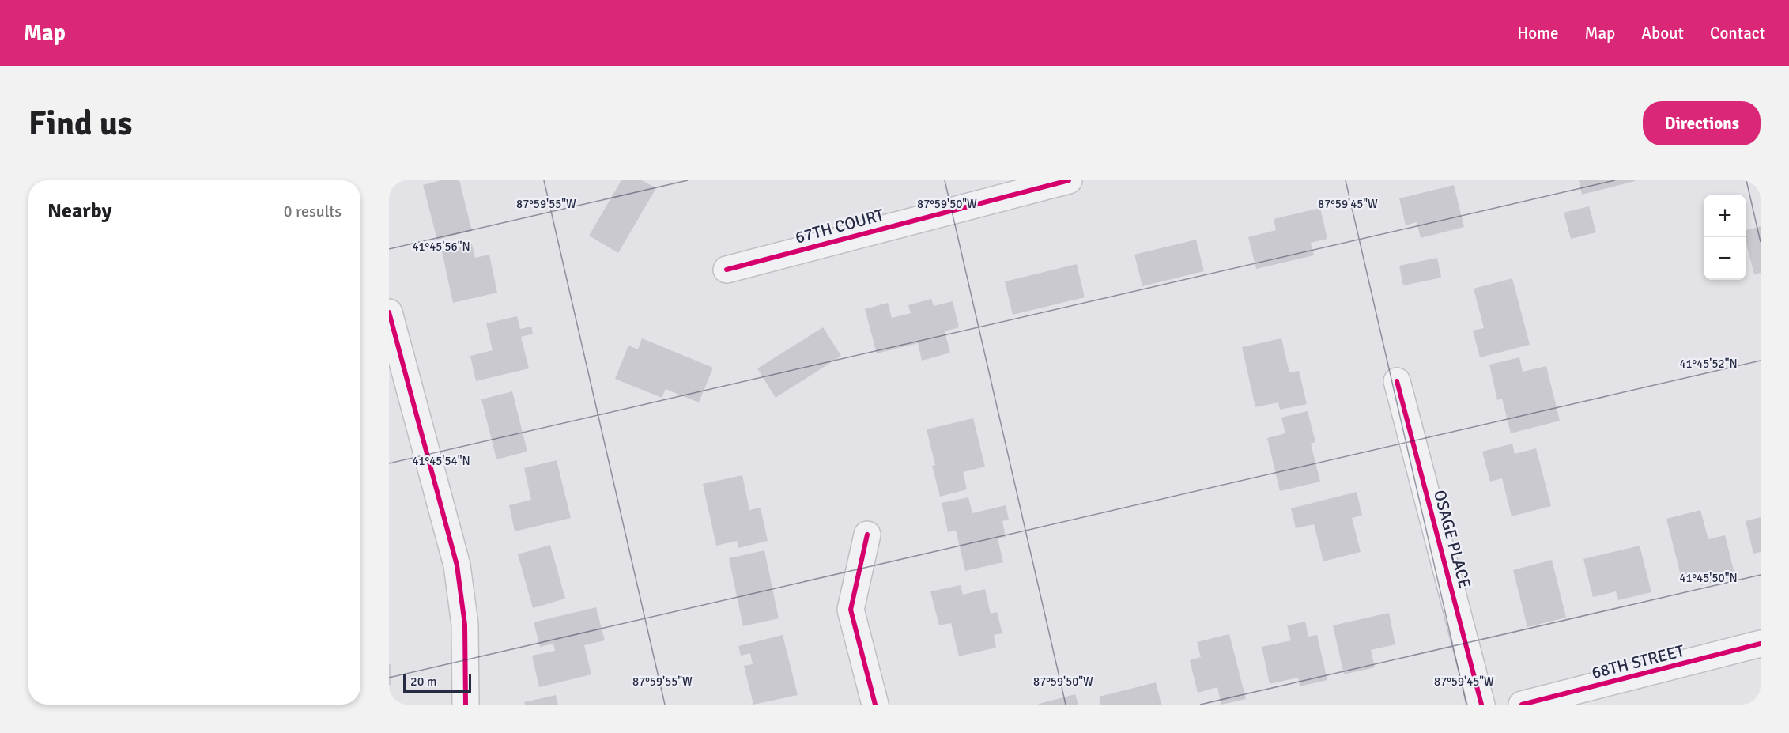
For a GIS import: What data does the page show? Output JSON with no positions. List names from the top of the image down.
{
  "streets": {
    "street": ["67TH COURT", "OSAGE PLACE", "68TH STREET"]
  },
  "scale_bar": "20 m",
  "page": {
    "header": "Map",
    "nav": [
      "Home",
      "Map",
      "About",
      "Contact"
    ],
    "buttons": "Directions",
    "title": "Find us",
    "heading": ["Nearby", "0 results"],
    "map_buttons": ["+", "−"],
    "scale": "20 m"
  },
  "coordinates": [
    "87°59'55\"W",
    "87°59'50\"W",
    "87°59'45\"W",
    "41°45'56\"N",
    "41°45'52\"N",
    "41°45'54\"N",
    "41°45'50\"N"
  ]
}
